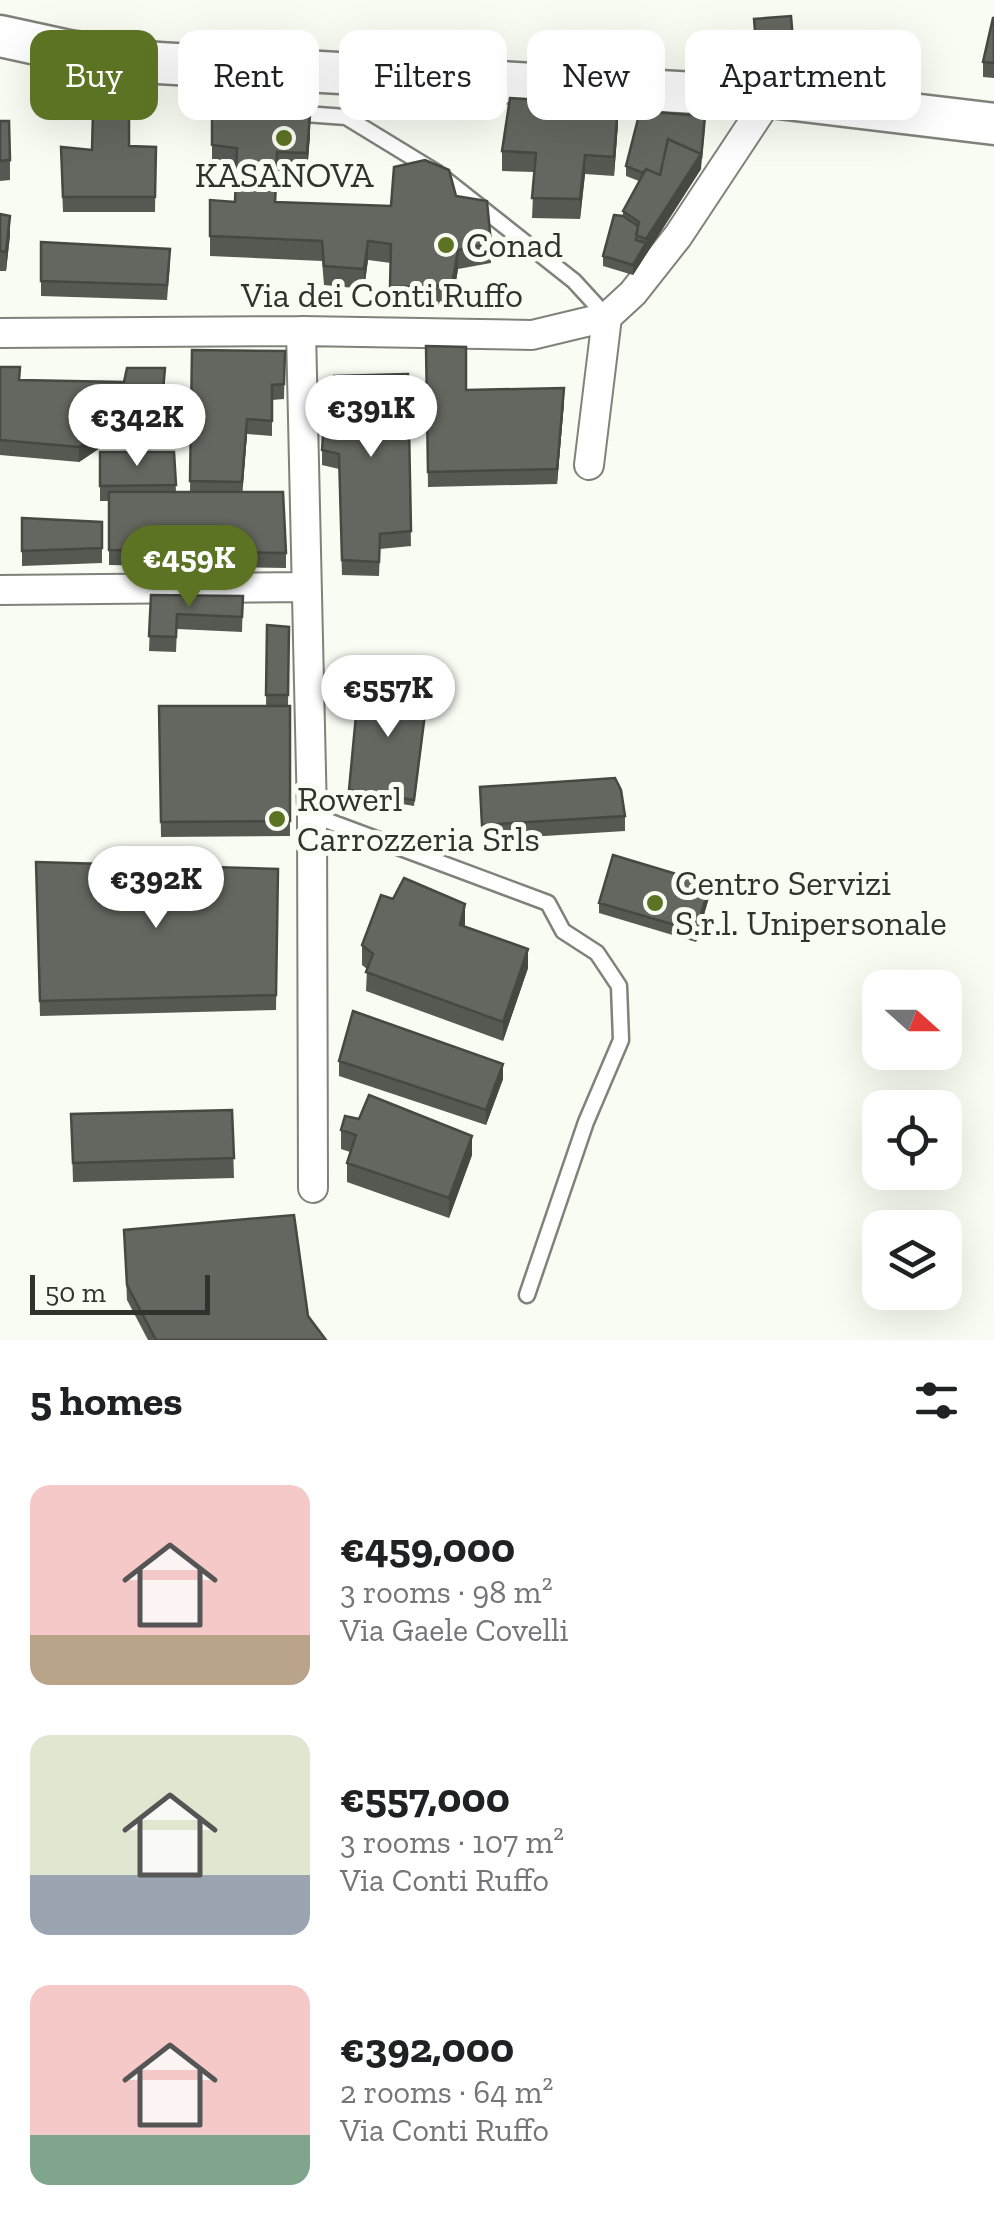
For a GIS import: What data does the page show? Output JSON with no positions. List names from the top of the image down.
{
  "streets": {
    "street": ["Via dei Conti Ruffo"]
  },
  "places": [
    "KASANOVA",
    "Conad",
    "Rowerl Carrozzeria Srls",
    "Centro Servizi S.r.l. Unipersonale"
  ],
  "scale_bar": "50 m",
  "north": "right",
  "page": {
    "chip": [
      "Buy",
      "Rent",
      "Filters",
      "New",
      "Apartment"
    ],
    "price": [
      "€391K",
      "€342K",
      "€459K",
      "€557K",
      "€392K"
    ],
    "scale": "50 m",
    "heading": "5 homes",
    "list": [
      {
        "name": "€459,000",
        "note": "3 rooms · 98 m² · Via Gaele Covelli"
      },
      {
        "name": "€557,000",
        "note": "3 rooms · 107 m² · Via Conti Ruffo"
      },
      {
        "name": "€392,000",
        "note": "2 rooms · 64 m² · Via Conti Ruffo"
      }
    ]
  }
}
